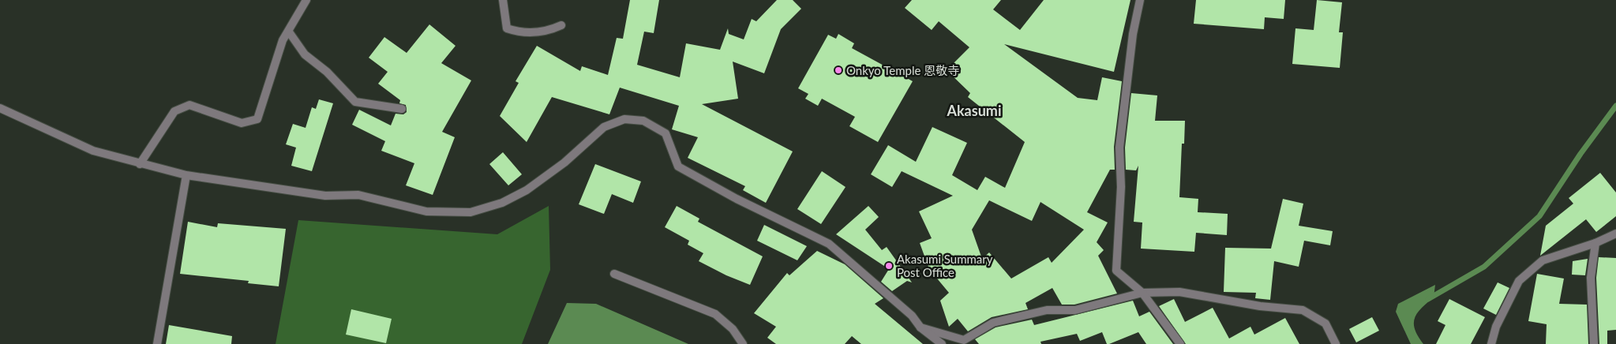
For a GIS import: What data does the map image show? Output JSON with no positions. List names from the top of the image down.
{
  "districts": ["Akasumi"],
  "places": ["Onkyo Temple 恩敬寺", "Akasumi Summary Post Office"]
}
